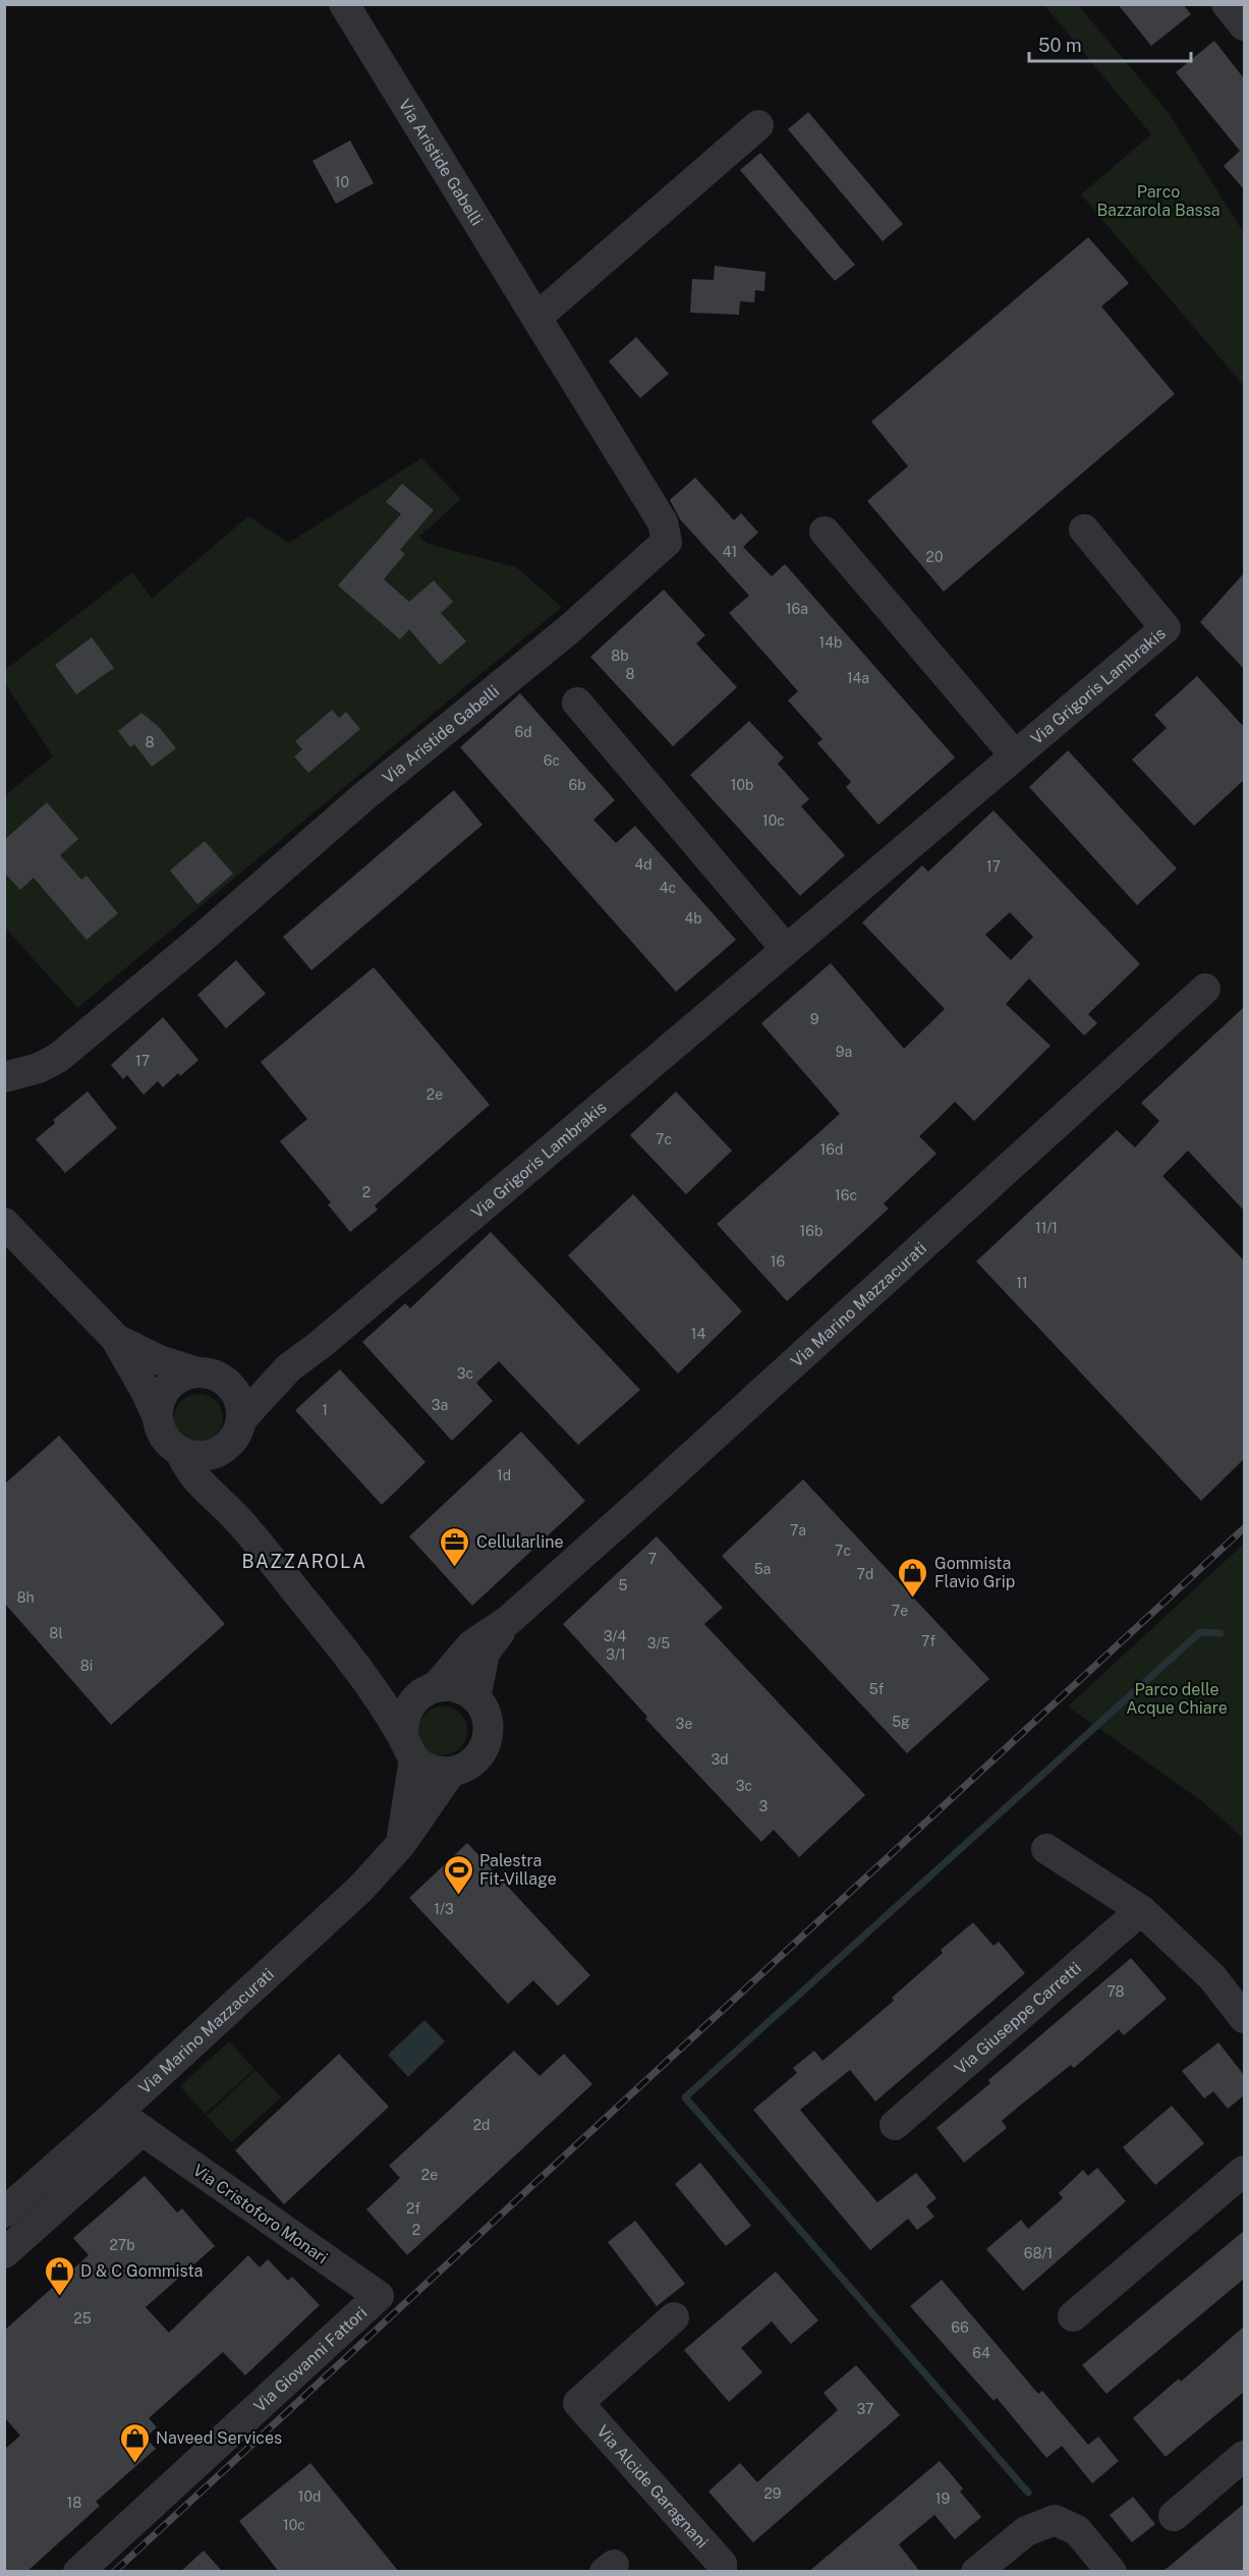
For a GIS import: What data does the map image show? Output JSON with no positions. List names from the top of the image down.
{
  "streets": {
    "street": [
      "Via Aristide Gabelli",
      "Via Grigoris Lambrakis",
      "Via Marino Mazzacurati",
      "Via Giuseppe Carretti",
      "Via Cristoforo Monari",
      "Via Giovanni Fattori",
      "Via Alcide Garagnani"
    ]
  },
  "crossings": [
    ["Via Marino Mazzacurati", "Via Cristoforo Monari"],
    ["Via Cristoforo Monari", "Via Giovanni Fattori"]
  ],
  "districts": ["BAZZAROLA"],
  "parks": ["Parco Bazzarola Bassa", "Parco delle Acque Chiare"],
  "places": {
    "office": ["Cellularline"],
    "shop": ["Gommista Flavio Grip", "D & C Gommista", "Naveed Services"],
    "sports": ["Palestra Fit-Village"]
  },
  "house_numbers": [
    "10",
    "41",
    "20",
    "16a",
    "14b",
    "8b",
    "8",
    "14a",
    "6d",
    "8",
    "6c",
    "6b",
    "10b",
    "10c",
    "4d",
    "17",
    "4c",
    "4b",
    "9",
    "9a",
    "17",
    "2e",
    "7c",
    "16d",
    "2",
    "16c",
    "11/1",
    "16b",
    "16",
    "11",
    "14",
    "3c",
    "3a",
    "1",
    "1d",
    "7a",
    "7c",
    "7",
    "5a",
    "7d",
    "5",
    "8h",
    "7e",
    "8l",
    "3/4",
    "7f",
    "3/5",
    "3/1",
    "8i",
    "5f",
    "5g",
    "3e",
    "3d",
    "3c",
    "3",
    "1/3",
    "78",
    "2d",
    "2e",
    "2f",
    "2",
    "27b",
    "68/1",
    "25",
    "66",
    "64",
    "37",
    "29",
    "10d",
    "19",
    "18",
    "10c"
  ],
  "scale_bar": "50 m"
}
